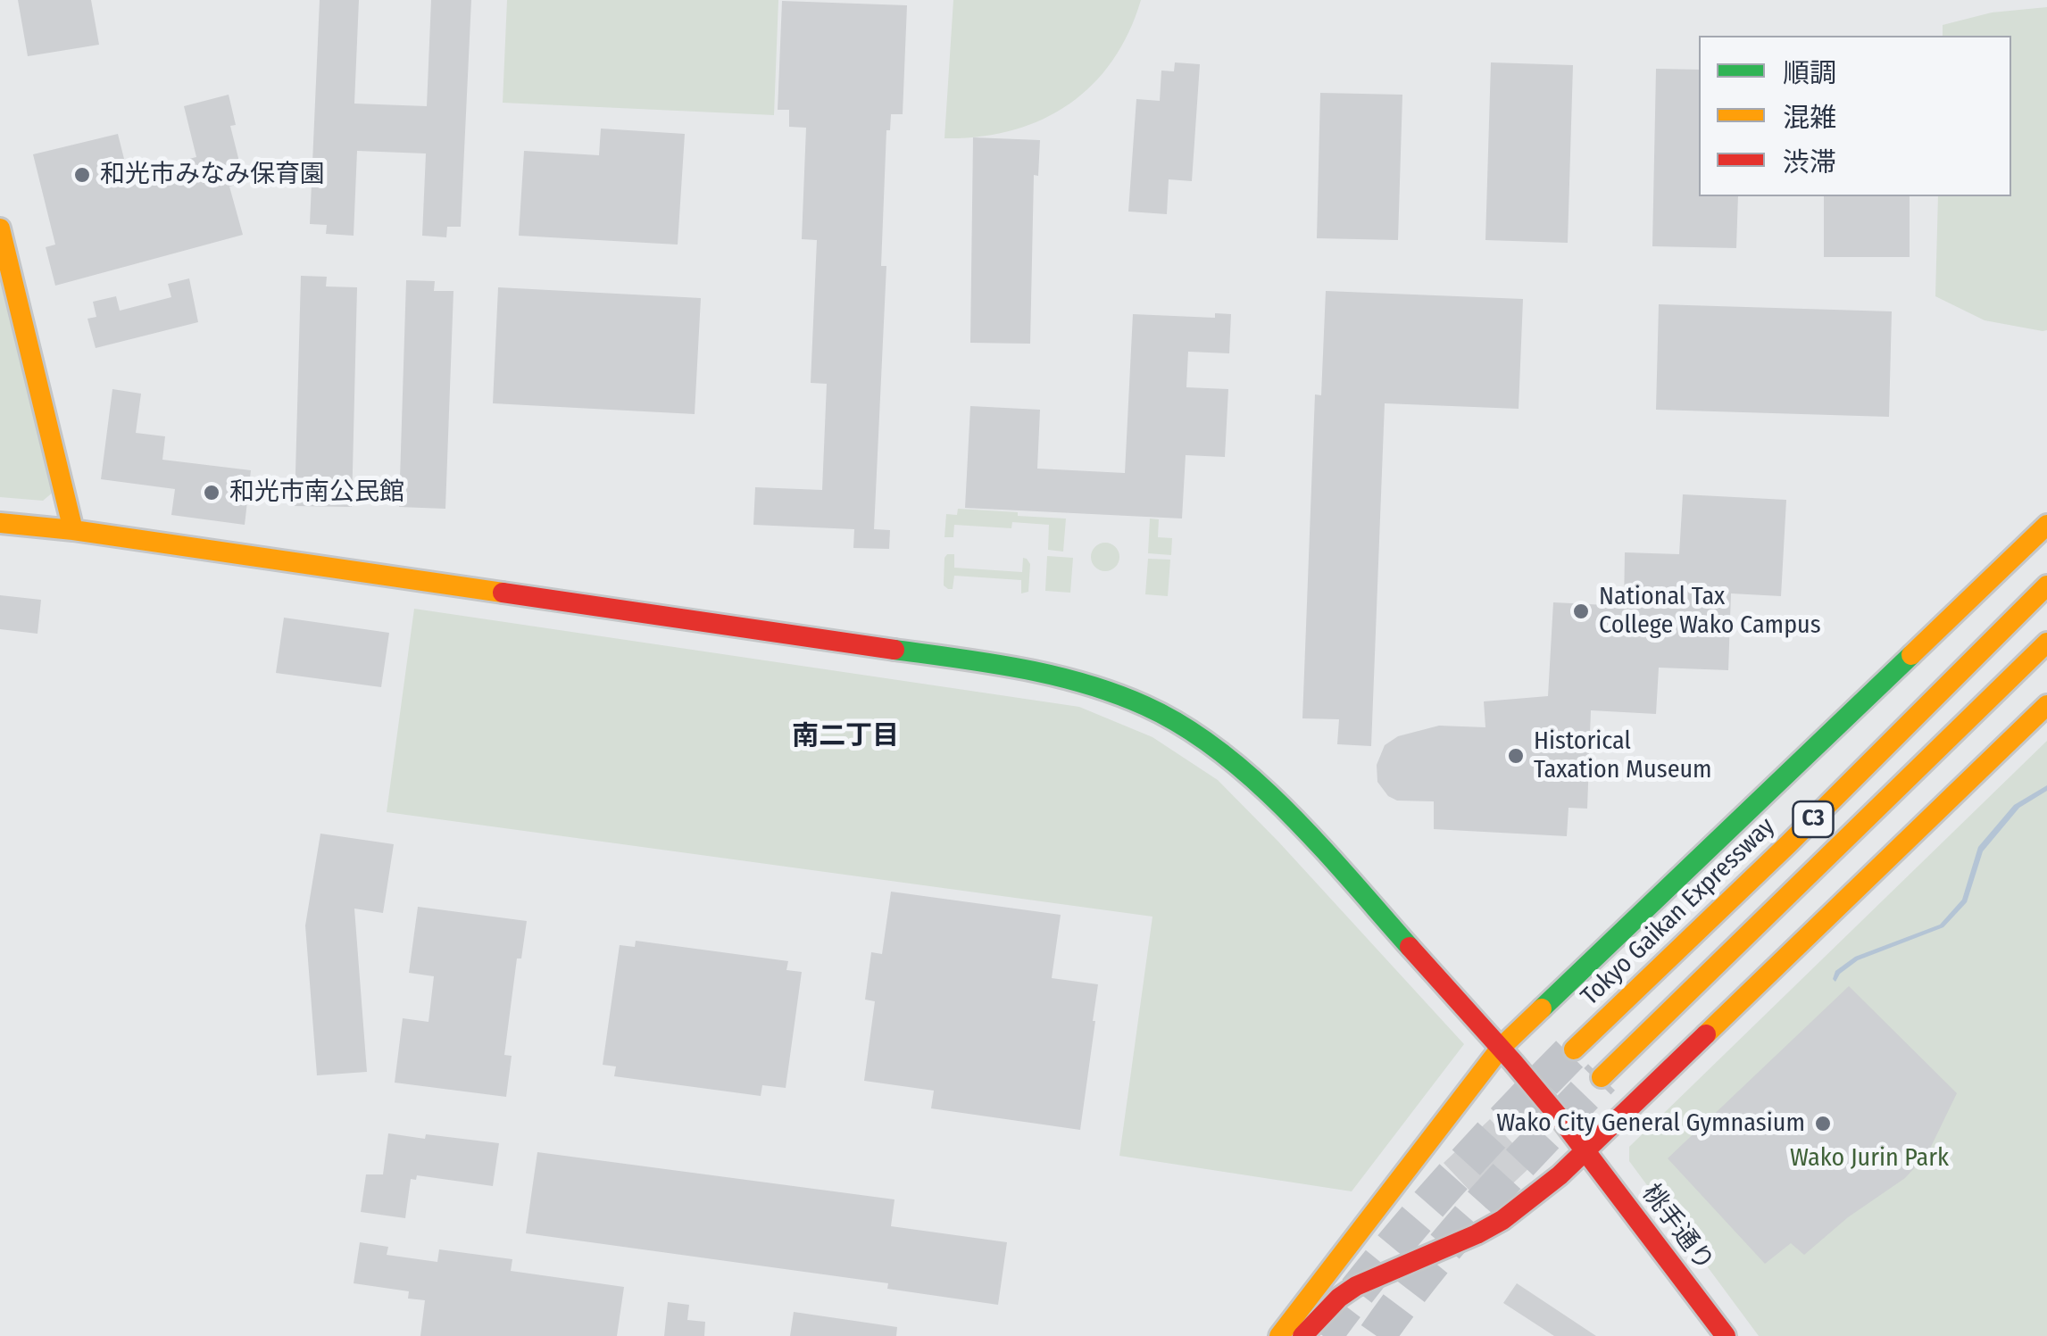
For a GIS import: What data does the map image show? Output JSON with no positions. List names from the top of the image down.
{
  "streets": {
    "main road": ["C3", "Tokyo Gaikan Expressway", "桃手通り"]
  },
  "districts": ["南二丁目"],
  "parks": ["Wako Jurin Park"],
  "places": [
    "和光市みなみ保育園",
    "和光市南公民館",
    "National Tax College Wako Campus",
    "Historical Taxation Museum",
    "Wako City General Gymnasium"
  ],
  "legend": ["順調", "混雑", "渋滞"]
}
